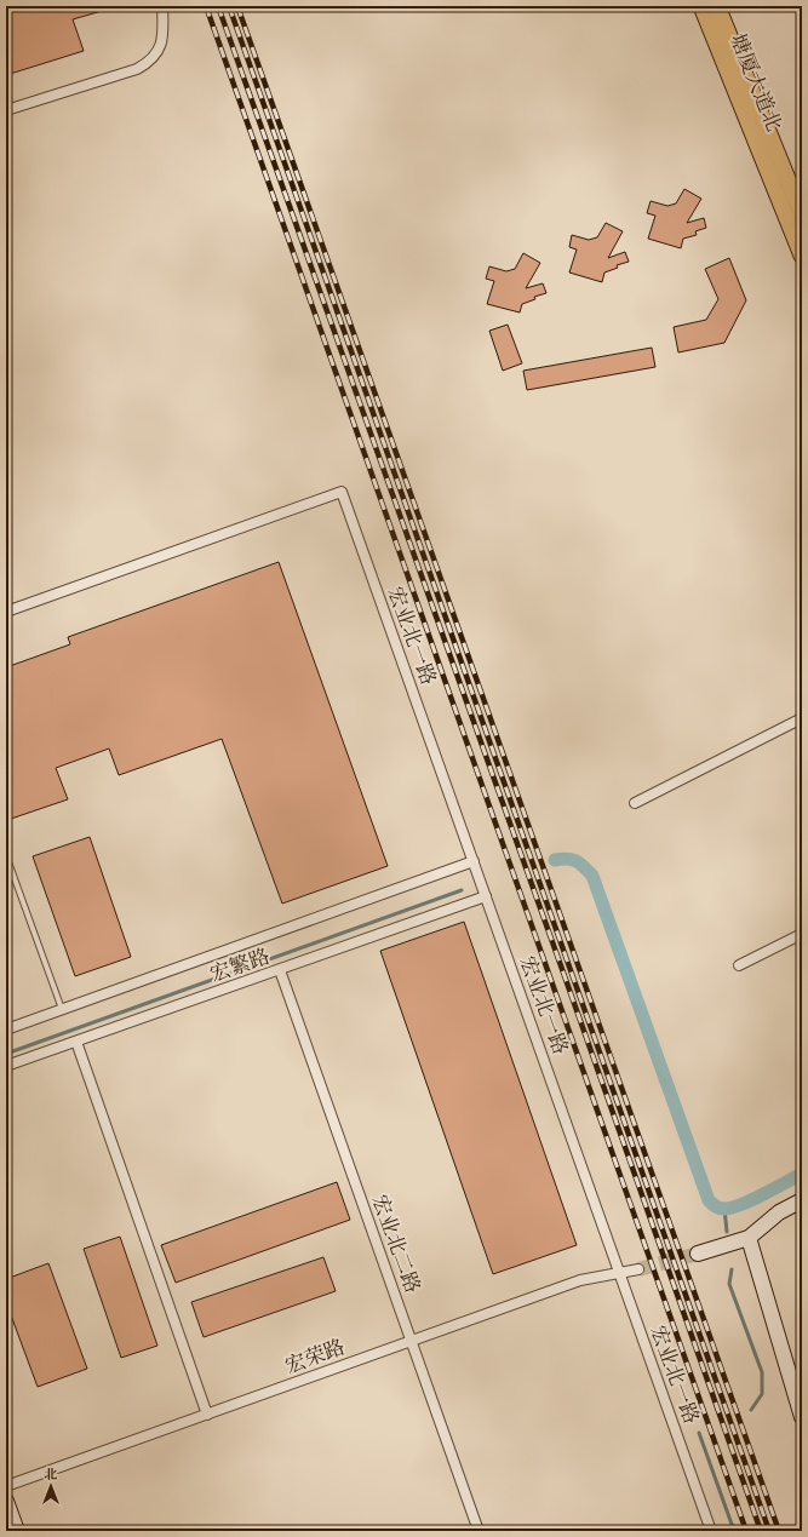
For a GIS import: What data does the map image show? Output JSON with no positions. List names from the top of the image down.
{
  "streets": {
    "main road": ["塘厦大道北"],
    "street": [
      "宏业北一路",
      "宏繁路",
      "宏业北二路",
      "宏荣路"
    ]
  },
  "crossings": [
    ["宏业北一路", "宏繁路"],
    ["宏业北一路", "宏荣路"],
    ["宏繁路", "宏业北二路"],
    ["宏业北二路", "宏荣路"]
  ],
  "north": "top"
}
